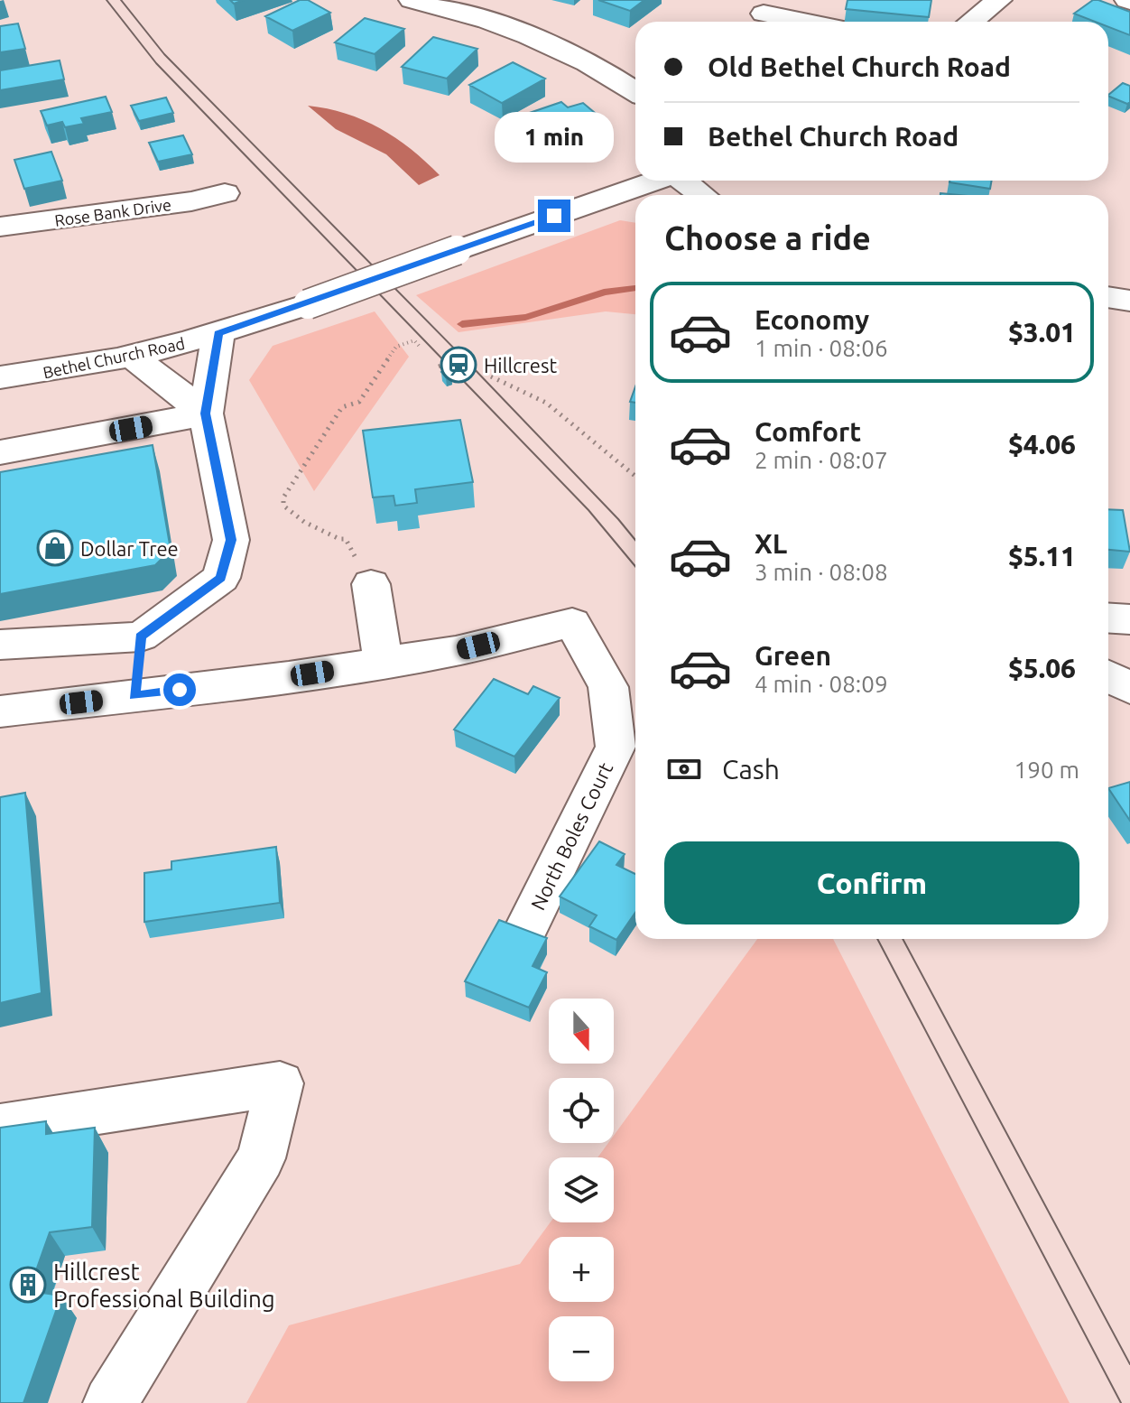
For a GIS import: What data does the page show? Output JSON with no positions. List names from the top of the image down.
{
  "streets": {
    "street": ["Rose Bank Drive", "Bethel Church Road", "North Boles Court"]
  },
  "places": {
    "station": ["Hillcrest"],
    "shop": ["Dollar Tree"],
    "building": ["Hillcrest Professional Building"]
  },
  "north": "bottom",
  "page": {
    "banner": ["Old Bethel Church Road", "Bethel Church Road"],
    "bubble": "1 min",
    "heading": "Choose a ride",
    "list": [
      {
        "name": "Economy",
        "note": "1 min · 08:06",
        "value": "$3.01"
      },
      {
        "name": "Comfort",
        "note": "2 min · 08:07",
        "value": "$4.06"
      },
      {
        "name": "XL",
        "note": "3 min · 08:08",
        "value": "$5.11"
      },
      {
        "name": "Green",
        "note": "4 min · 08:09",
        "value": "$5.06"
      }
    ],
    "pay": ["Cash", "190 m"],
    "buttons": "Confirm",
    "map_buttons": ["+", "−"]
  }
}
